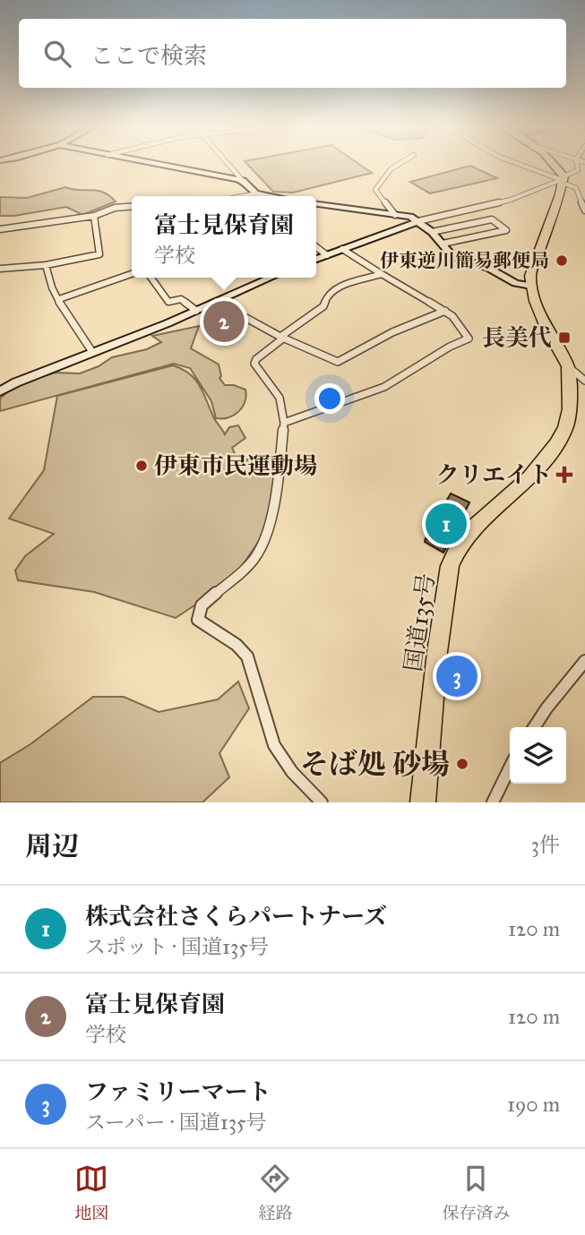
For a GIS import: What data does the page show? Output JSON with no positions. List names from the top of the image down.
{
  "streets": {
    "highway": ["国道135号"]
  },
  "places": {
    "other": ["伊東逆川簡易郵便局", "伊東市民運動場", "そば処 砂場"],
    "transit": ["長美代"],
    "health": ["クリエイト"]
  },
  "page": {
    "search": "ここで検索",
    "popup": ["富士見保育園", "学校"],
    "pins": ["2", "1", "3"],
    "heading": ["周辺", "3件"],
    "list": [
      {
        "mark": "1",
        "name": "株式会社さくらパートナーズ",
        "note": "スポット · 国道135号",
        "value": "120 m"
      },
      {
        "mark": "2",
        "name": "富士見保育園",
        "note": "学校",
        "value": "120 m"
      },
      {
        "mark": "3",
        "name": "ファミリーマート",
        "note": "スーパー · 国道135号",
        "value": "190 m"
      }
    ],
    "nav": ["地図", "経路", "保存済み"]
  }
}
